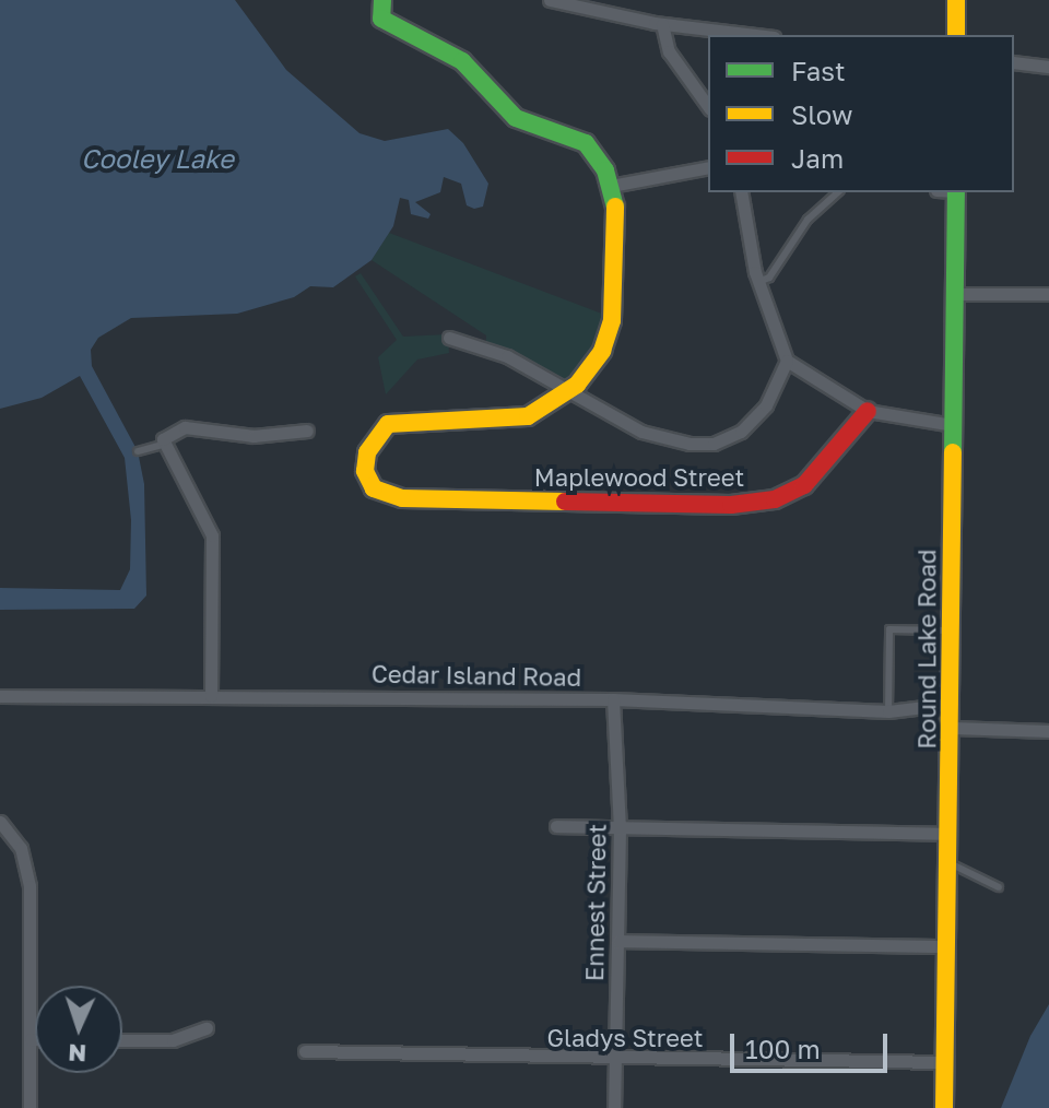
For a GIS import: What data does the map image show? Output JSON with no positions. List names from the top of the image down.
{
  "streets": {
    "street": [
      "Maplewood Street",
      "Round Lake Road",
      "Cedar Island Road",
      "Ennest Street",
      "Gladys Street"
    ]
  },
  "crossings": [
    ["Round Lake Road", "Cedar Island Road"],
    ["Round Lake Road", "Gladys Street"],
    ["Cedar Island Road", "Ennest Street"],
    ["Ennest Street", "Gladys Street"]
  ],
  "water": ["Cooley Lake"],
  "legend": ["Fast", "Slow", "Jam"],
  "scale_bar": "100 m",
  "north": "bottom"
}
